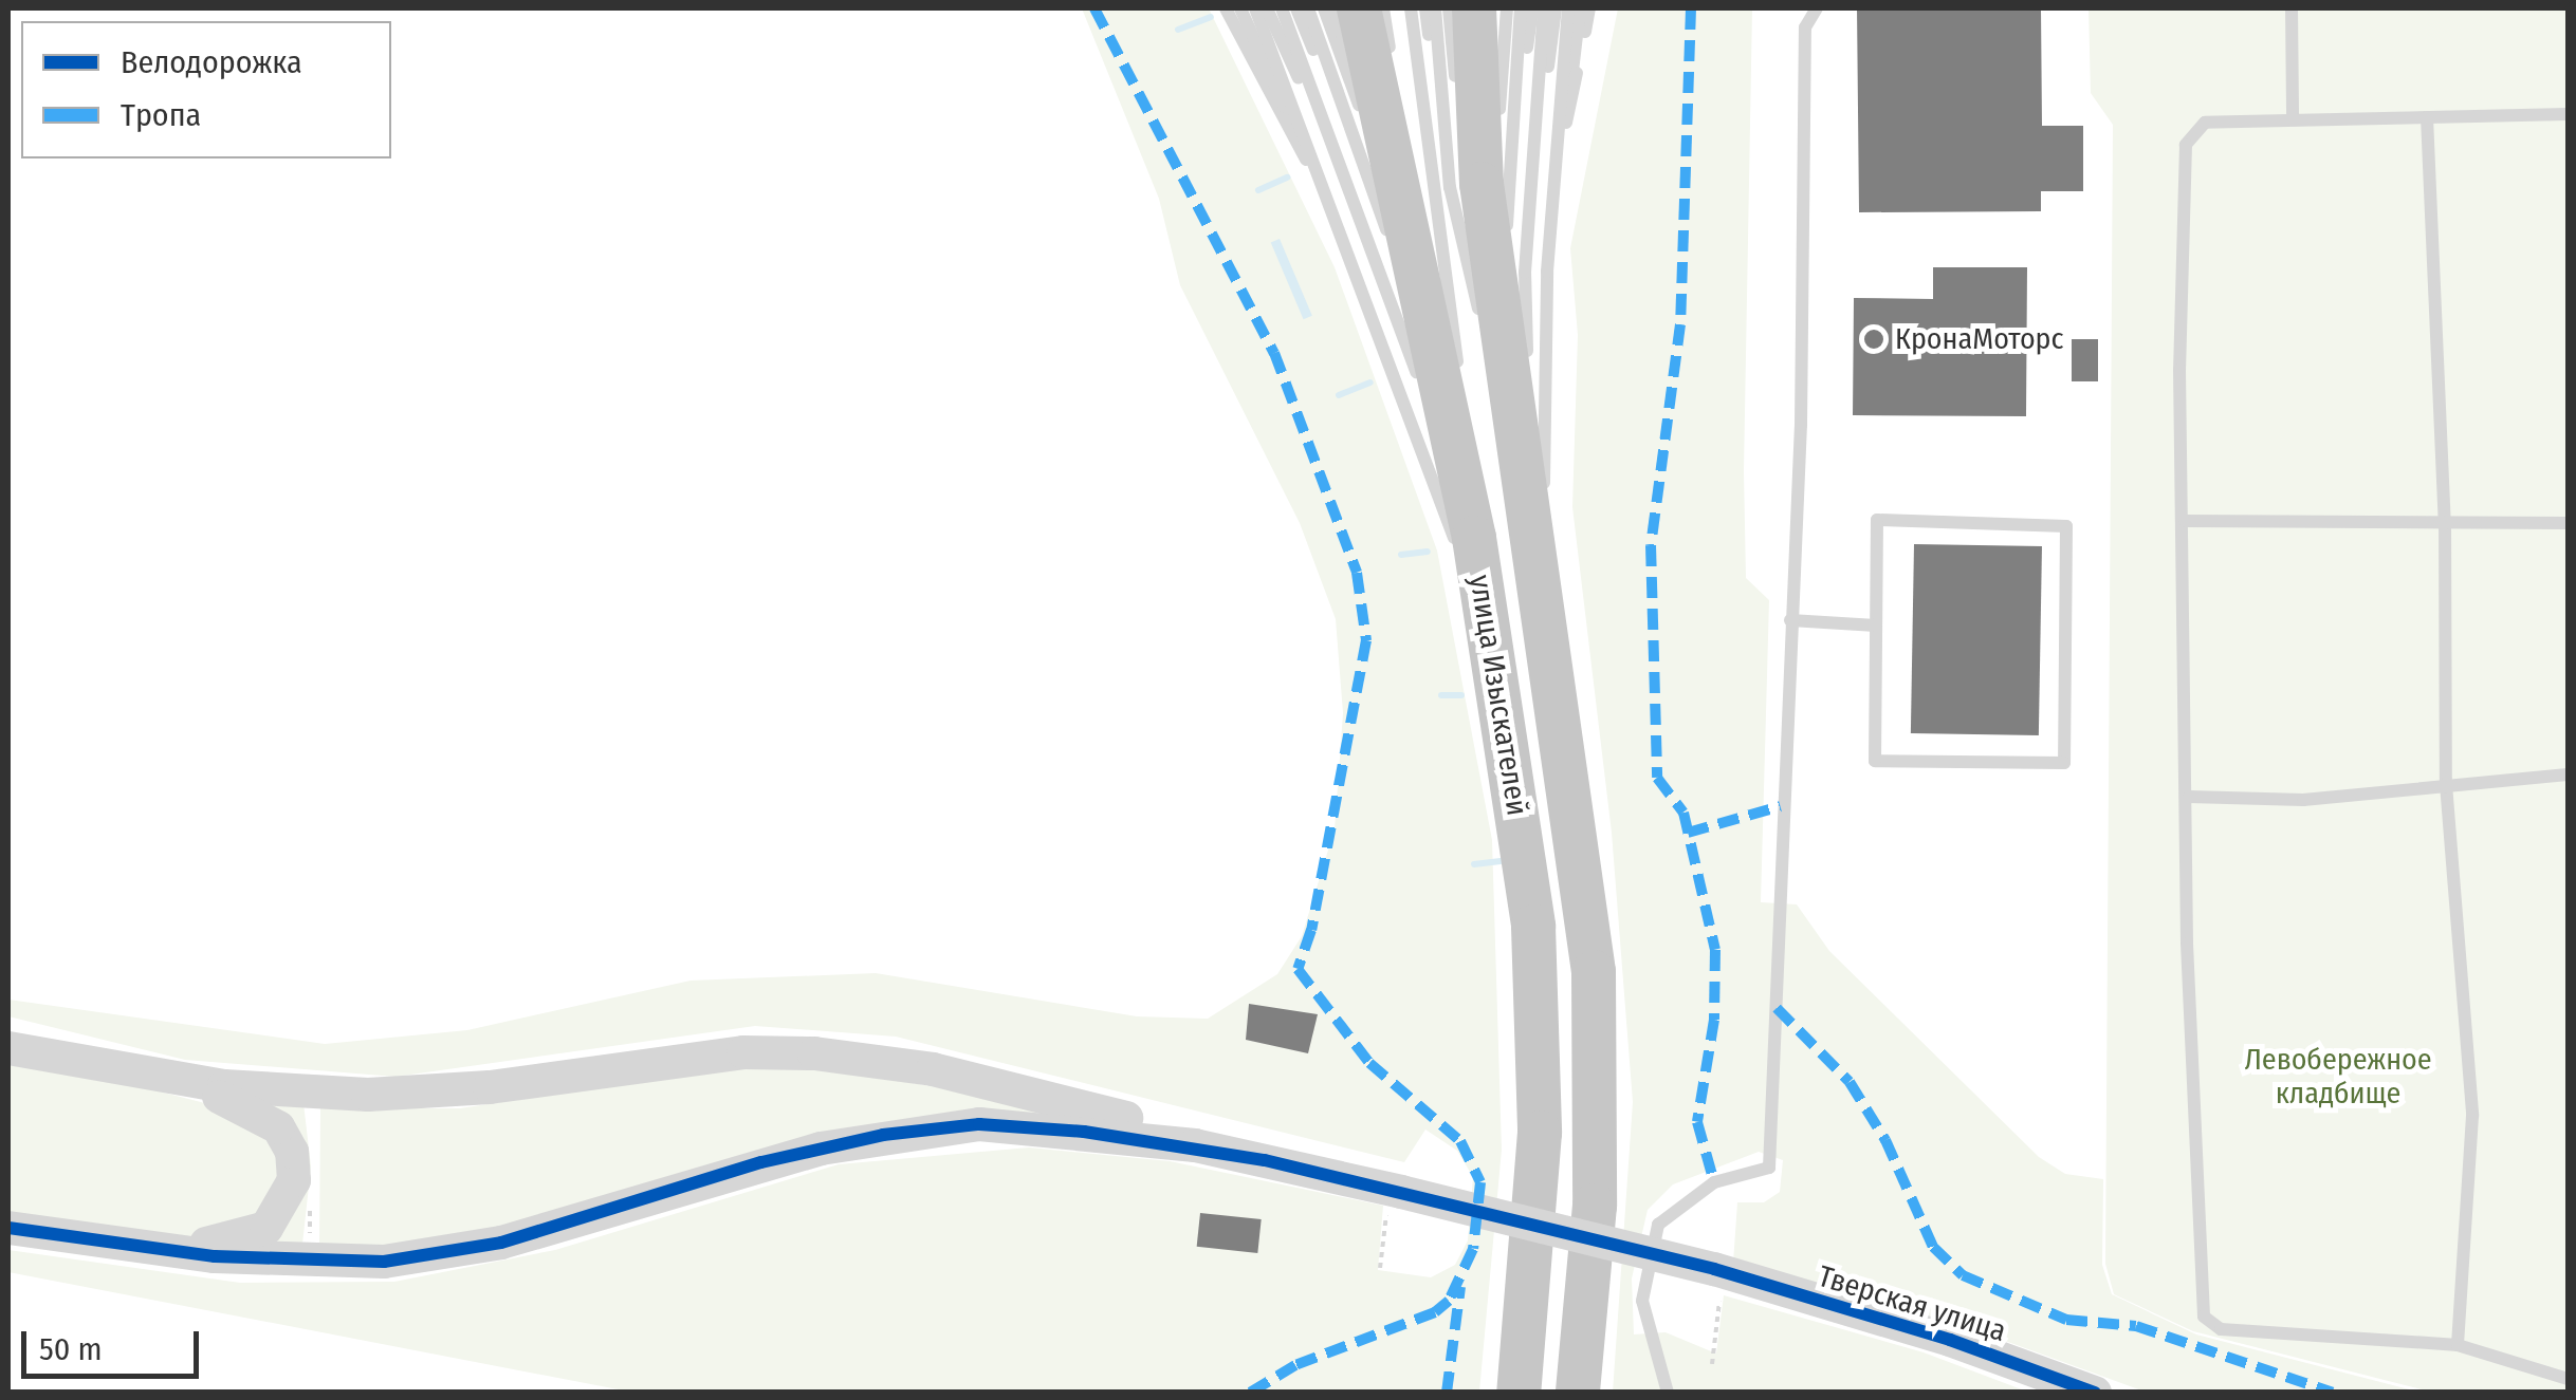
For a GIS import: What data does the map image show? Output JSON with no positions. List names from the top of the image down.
{
  "streets": {
    "highway": ["улица Изыскателей"],
    "street": ["Тверская улица"]
  },
  "parks": ["Левобережное кладбище"],
  "places": ["КронаМоторс"],
  "legend": ["Велодорожка", "Тропа"],
  "scale_bar": "50 m"
}
